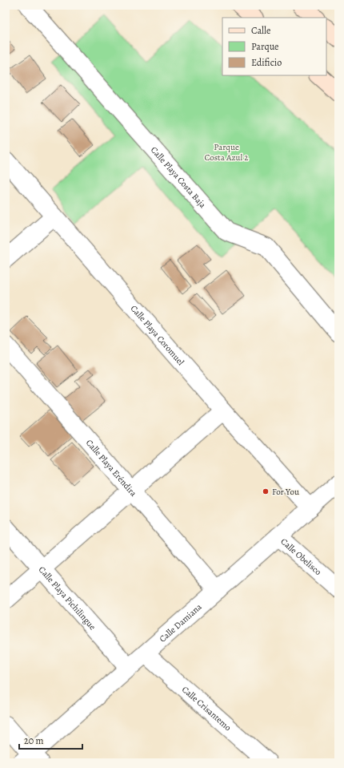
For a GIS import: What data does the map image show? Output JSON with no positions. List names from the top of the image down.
{
  "streets": {
    "street": [
      "Calle Playa Costa Baja",
      "Calle Playa Coromuel",
      "Calle Playa Eréndira",
      "Calle Obelisco",
      "Calle Playa Pichilingue",
      "Calle Damiana",
      "Calle Crisantemo"
    ]
  },
  "crossings": [
    ["Calle Playa Coromuel", "Calle Damiana"],
    ["Calle Playa Eréndira", "Calle Damiana"],
    ["Calle Obelisco", "Calle Damiana"],
    ["Calle Playa Pichilingue", "Calle Damiana"],
    ["Calle Damiana", "Calle Crisantemo"]
  ],
  "parks": ["Parque Costa Azul 2"],
  "places": ["For You"],
  "legend": ["Calle", "Parque", "Edificio"],
  "scale_bar": "20 m"
}
